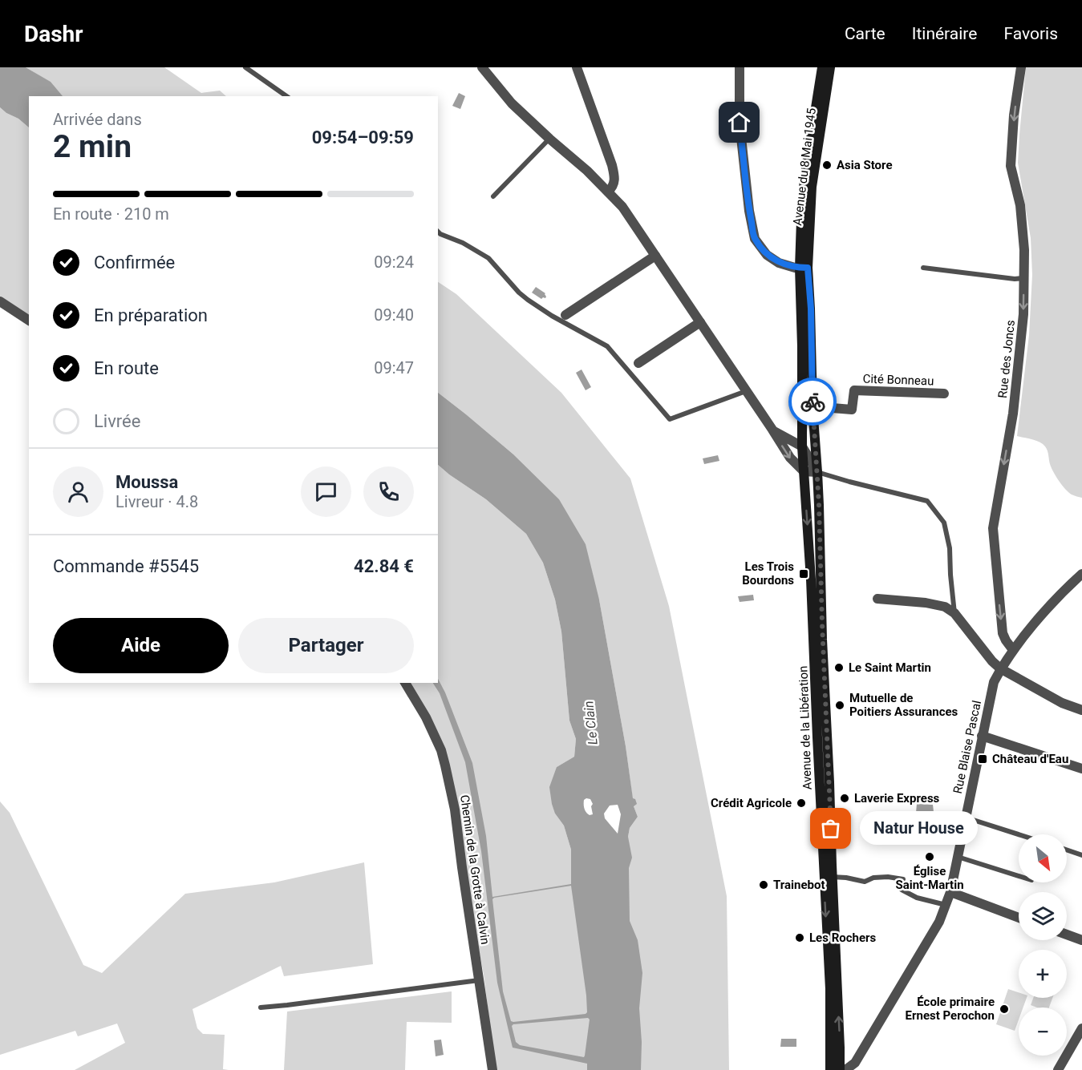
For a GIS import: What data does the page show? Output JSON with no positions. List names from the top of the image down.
{
  "streets": {
    "main road": ["Avenue du 8 Mai 1945", "Avenue de la Libération"],
    "street": [
      "Rue des Joncs",
      "Cité Bonneau",
      "Rue Blaise Pascal",
      "Chemin de la Grotte à Calvin"
    ]
  },
  "crossings": [
    ["Avenue du 8 Mai 1945", "Cité Bonneau"],
    ["Avenue du 8 Mai 1945", "Avenue de la Libération"],
    ["Rue des Joncs", "Rue Blaise Pascal"]
  ],
  "one_way": ["Rue des Joncs"],
  "water": ["Le Clain"],
  "places": {
    "other": [
      "Asia Store",
      "Le Saint Martin",
      "Mutuelle de Poitiers Assurances",
      "Laverie Express",
      "Crédit Agricole",
      "Natur House",
      "Église Saint-Martin",
      "Trainebot",
      "Les Rochers",
      "École primaire Ernest Perochon"
    ],
    "transit": ["Les Trois Bourdons", "Château d'Eau"]
  },
  "north": "bottom right",
  "page": {
    "header": "Dashr",
    "nav": ["Carte", "Itinéraire", "Favoris"],
    "heading": ["2 min", "Arrivée dans", "09:54–09:59"],
    "panel": [
      "Moussa",
      "Livreur · 4.8",
      "Commande #5545",
      "42.84 €"
    ],
    "bar": "En route · 210 m",
    "list": [
      ["Confirmée", "09:24"],
      ["En préparation", "09:40"],
      ["En route", "09:47"],
      "Livrée"
    ],
    "buttons": ["Aide", "Partager"],
    "bubble": "Natur House",
    "map_buttons": ["+", "−"]
  }
}
